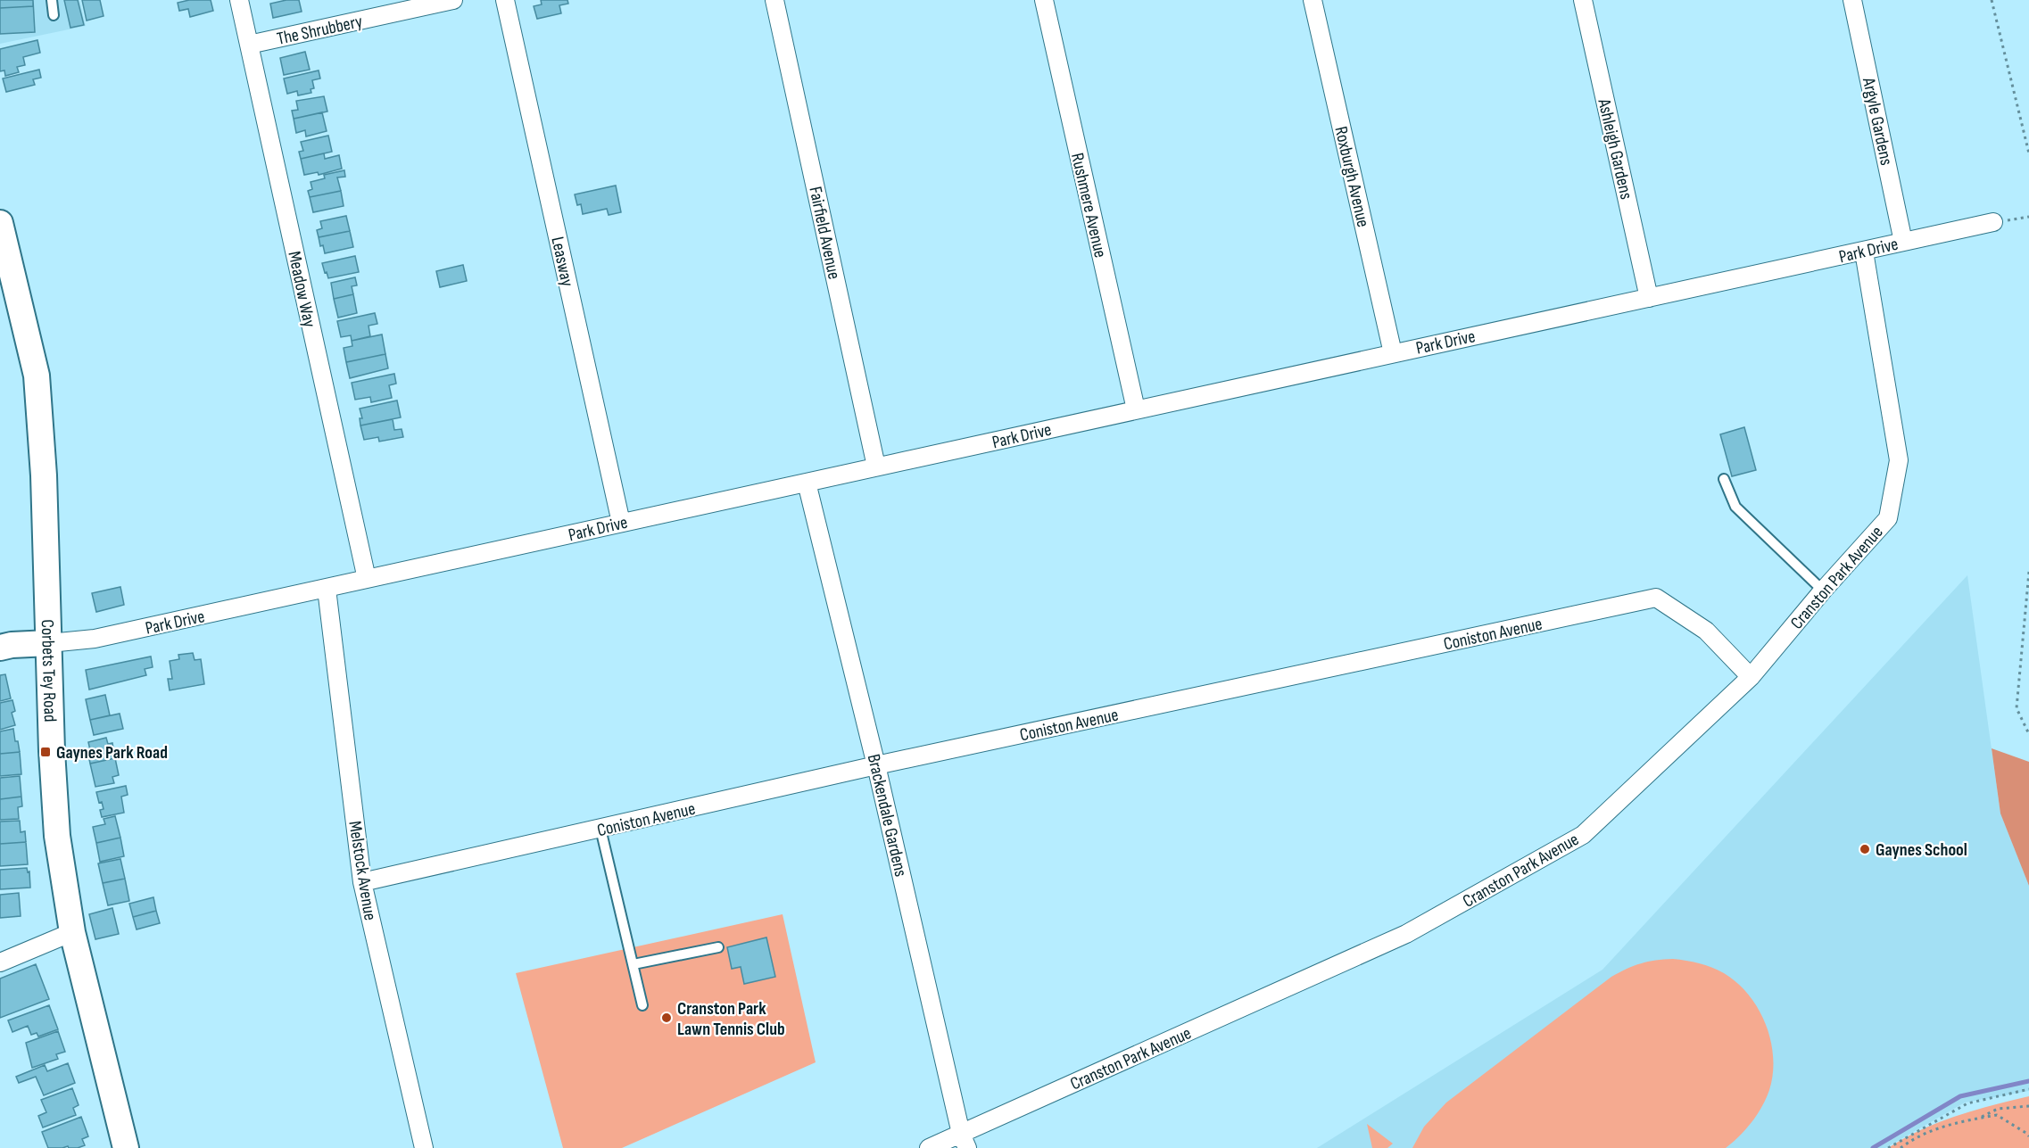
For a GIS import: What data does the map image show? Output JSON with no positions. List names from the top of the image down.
{
  "streets": {
    "main road": ["Corbets Tey Road"],
    "street": [
      "The Shrubbery",
      "Argyle Gardens",
      "Ashleigh Gardens",
      "Roxburgh Avenue",
      "Rushmere Avenue",
      "Fairfield Avenue",
      "Park Drive",
      "Leasway",
      "Meadow Way",
      "Cranston Park Avenue",
      "Coniston Avenue",
      "Brackendale Gardens",
      "Melstock Avenue"
    ]
  },
  "crossings": [
    ["The Shrubbery", "Meadow Way"],
    ["Argyle Gardens", "Park Drive"],
    ["Ashleigh Gardens", "Park Drive"],
    ["Roxburgh Avenue", "Park Drive"],
    ["Rushmere Avenue", "Park Drive"],
    ["Fairfield Avenue", "Park Drive"],
    ["Park Drive", "Leasway"],
    ["Park Drive", "Meadow Way"],
    ["Park Drive", "Cranston Park Avenue"],
    ["Park Drive", "Corbets Tey Road"],
    ["Park Drive", "Brackendale Gardens"],
    ["Park Drive", "Melstock Avenue"],
    ["Cranston Park Avenue", "Coniston Avenue"],
    ["Cranston Park Avenue", "Brackendale Gardens"],
    ["Coniston Avenue", "Brackendale Gardens"],
    ["Coniston Avenue", "Melstock Avenue"]
  ],
  "places": {
    "transit": ["Gaynes Park Road"],
    "other": ["Gaynes School", "Cranston Park Lawn Tennis Club"]
  }
}
